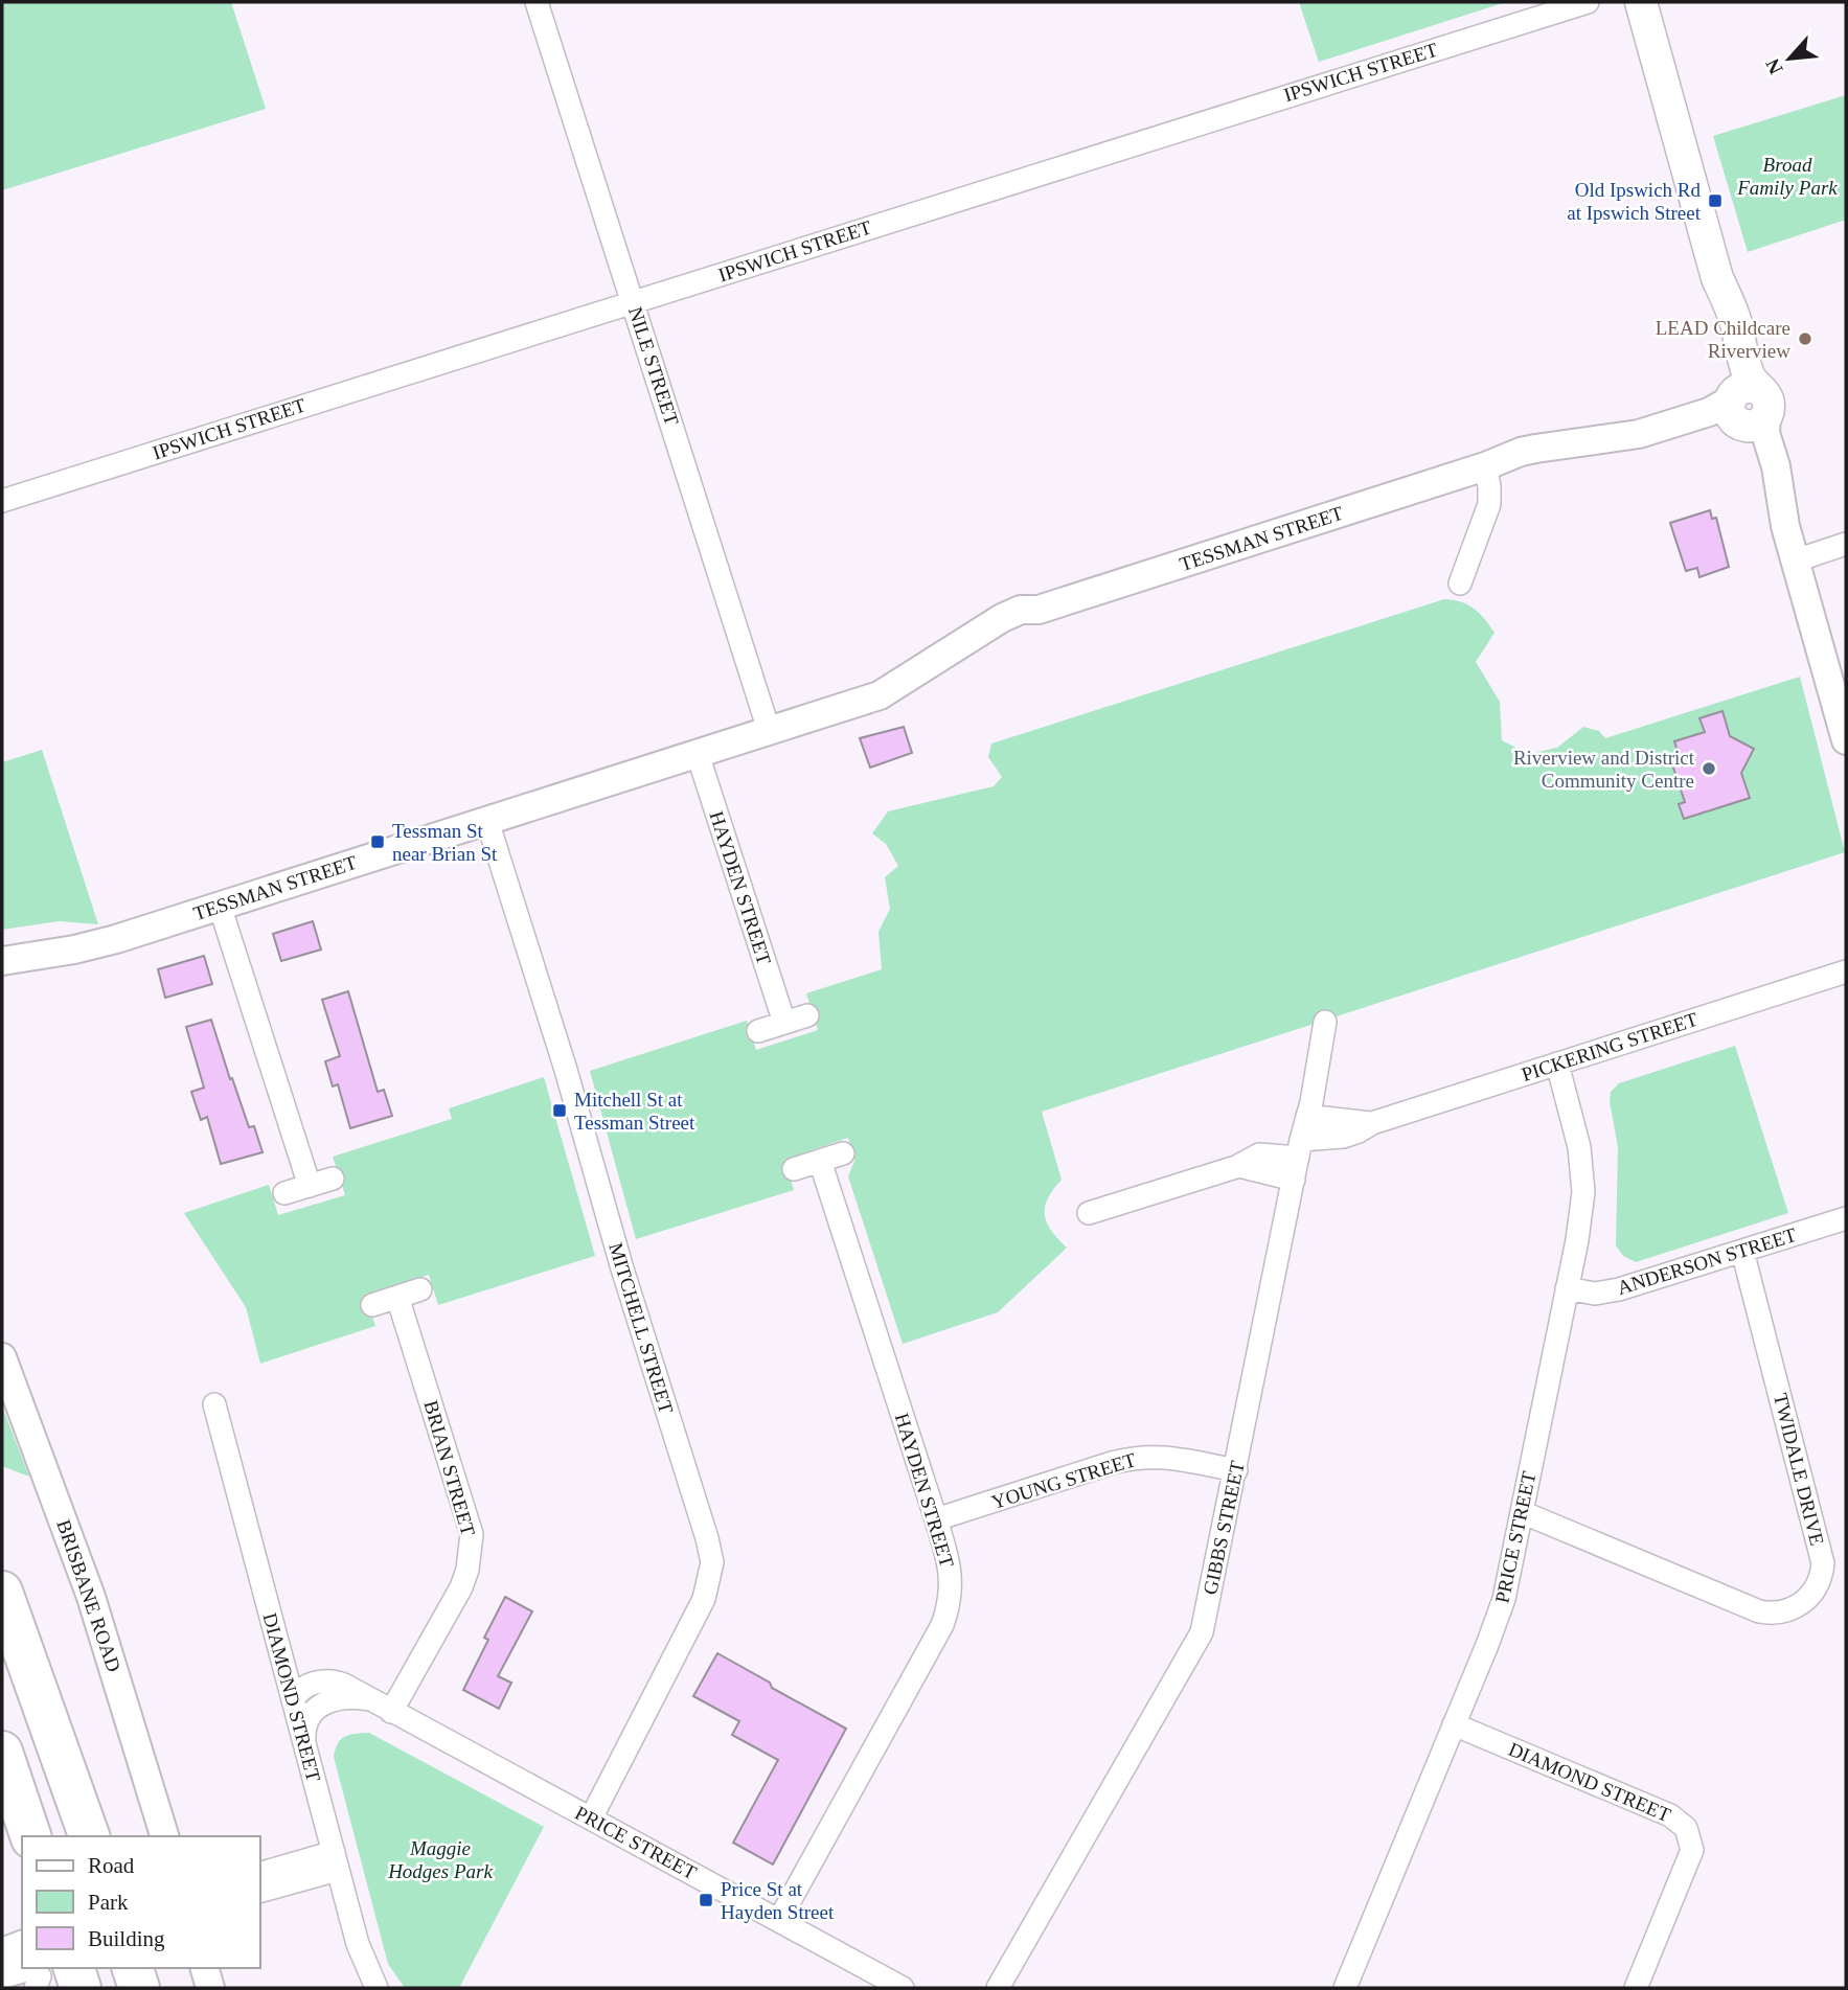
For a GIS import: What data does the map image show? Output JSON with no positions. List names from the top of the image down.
{
  "streets": {
    "street": [
      "IPSWICH STREET",
      "NILE STREET",
      "TESSMAN STREET",
      "HAYDEN STREET",
      "PICKERING STREET",
      "ANDERSON STREET",
      "MITCHELL STREET",
      "BRIAN STREET",
      "TWIDALE DRIVE",
      "YOUNG STREET",
      "GIBBS STREET",
      "PRICE STREET",
      "BRISBANE ROAD",
      "DIAMOND STREET"
    ]
  },
  "crossings": [
    ["IPSWICH STREET", "NILE STREET"],
    ["NILE STREET", "TESSMAN STREET"],
    ["TESSMAN STREET", "HAYDEN STREET"],
    ["TESSMAN STREET", "MITCHELL STREET"],
    ["HAYDEN STREET", "YOUNG STREET"],
    ["HAYDEN STREET", "PRICE STREET"],
    ["PICKERING STREET", "GIBBS STREET"],
    ["PICKERING STREET", "PRICE STREET"],
    ["ANDERSON STREET", "TWIDALE DRIVE"],
    ["ANDERSON STREET", "PRICE STREET"],
    ["MITCHELL STREET", "PRICE STREET"],
    ["BRIAN STREET", "PRICE STREET"],
    ["TWIDALE DRIVE", "PRICE STREET"],
    ["YOUNG STREET", "GIBBS STREET"],
    ["PRICE STREET", "DIAMOND STREET"]
  ],
  "parks": ["Broad Family Park", "Maggie Hodges Park"],
  "places": {
    "transit": [
      "Old Ipswich Rd at Ipswich Street",
      "Tessman St near Brian St",
      "Mitchell St at Tessman Street",
      "Price St at Hayden Street"
    ],
    "other": ["LEAD Childcare Riverview", "Riverview and District Community Centre"]
  },
  "legend": ["Road", "Park", "Building"],
  "north": "bottom left"
}
